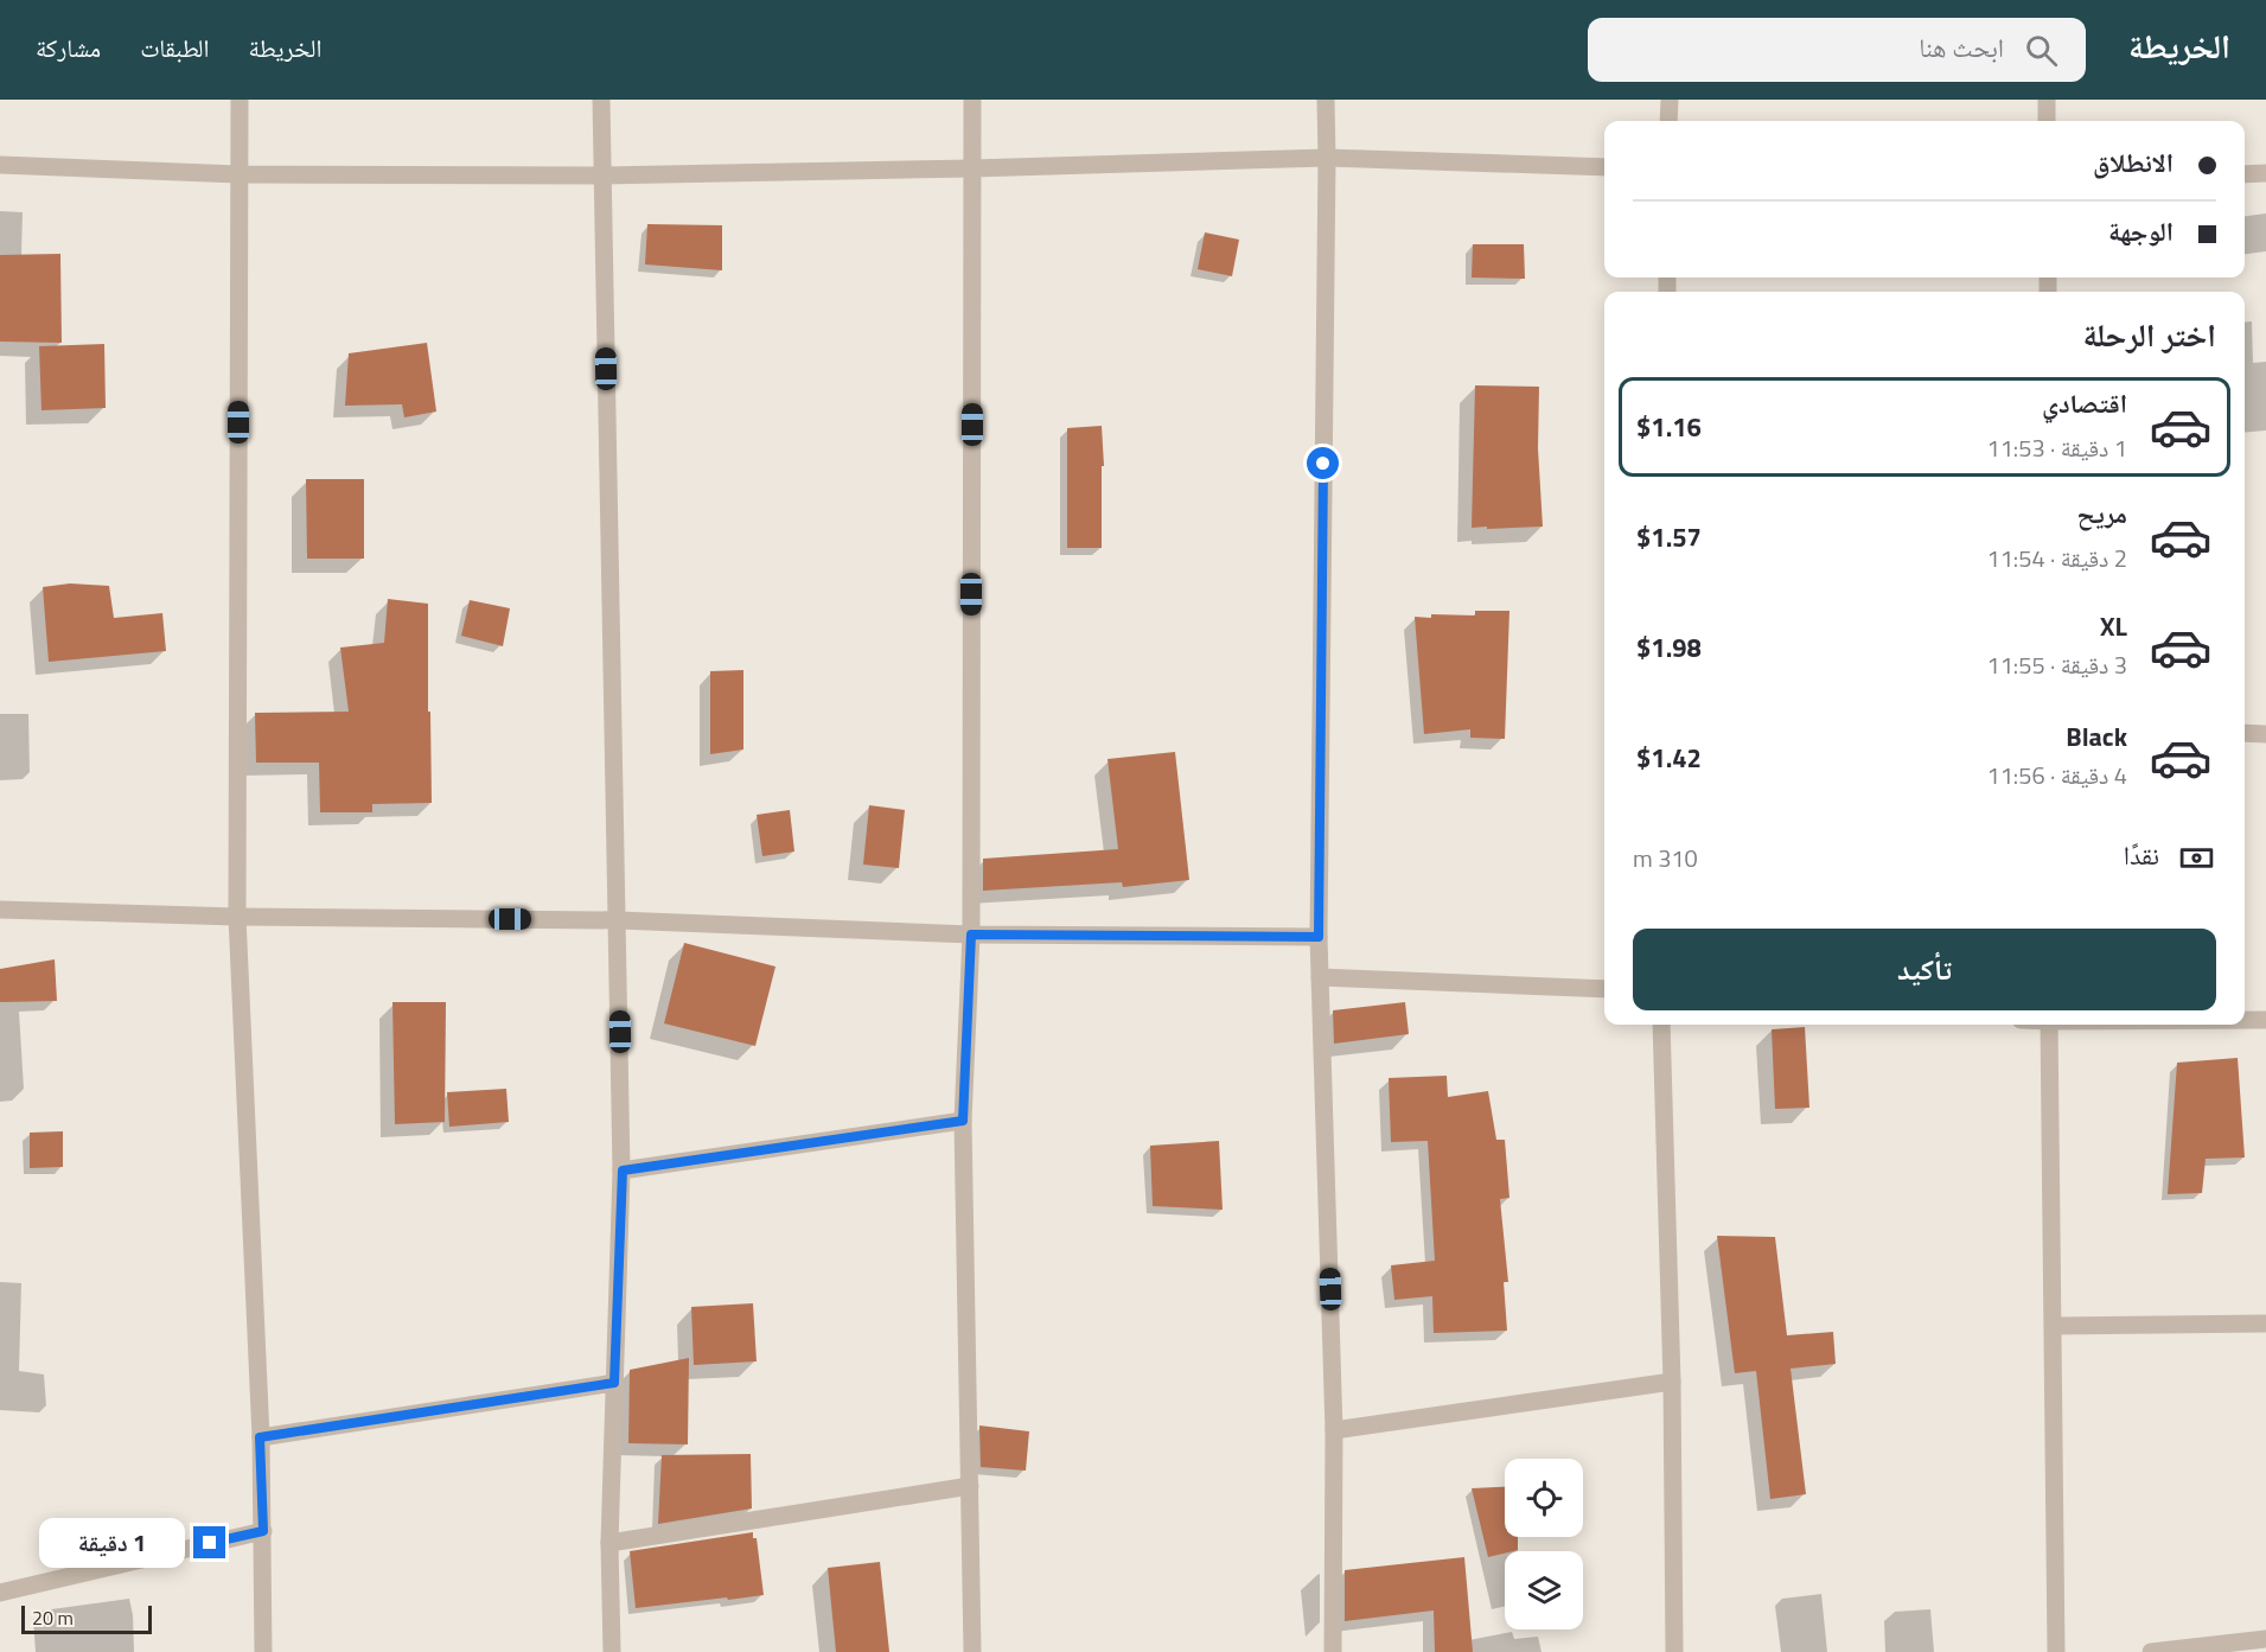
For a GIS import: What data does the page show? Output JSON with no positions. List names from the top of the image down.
{
  "scale_bar": "20 m",
  "page": {
    "header": "الخريطة",
    "search": "ابحث هنا",
    "nav": ["الخريطة", "الطبقات", "مشاركة"],
    "banner": ["الانطلاق", "الوجهة"],
    "heading": "اختر الرحلة",
    "list": [
      {
        "name": "اقتصادي",
        "note": "1 دقيقة · 11:53",
        "value": "$1.16"
      },
      {
        "name": "مريح",
        "note": "2 دقيقة · 11:54",
        "value": "$1.57"
      },
      {
        "name": "XL",
        "note": "3 دقيقة · 11:55",
        "value": "$1.98"
      },
      {
        "name": "Black",
        "note": "4 دقيقة · 11:56",
        "value": "$1.42"
      }
    ],
    "pay": ["نقدًا", "310 m"],
    "buttons": "تأكيد",
    "bubble": "1 دقيقة",
    "scale": "20 m"
  }
}
